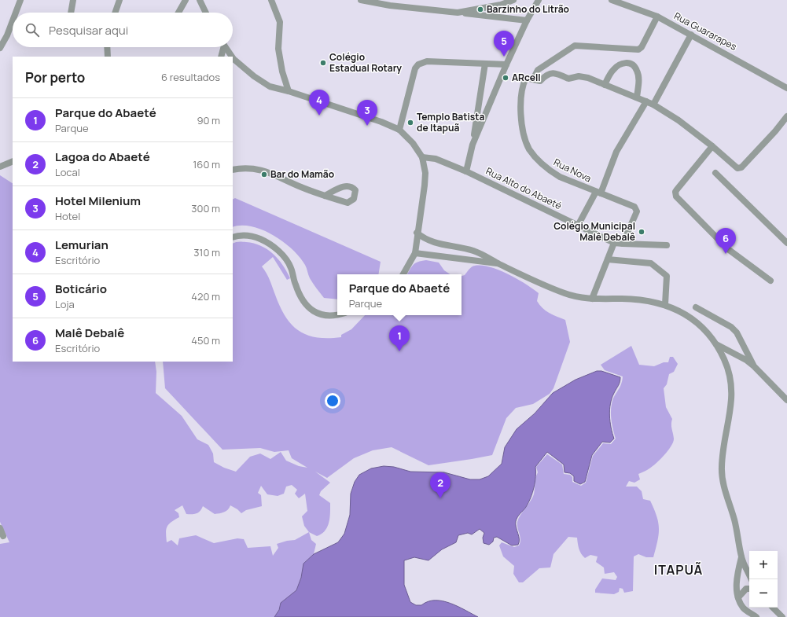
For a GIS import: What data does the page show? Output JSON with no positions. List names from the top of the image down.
{
  "streets": {
    "street": ["Rua Guararapes", "Rua Nova", "Rua Alto do Abaeté"]
  },
  "crossings": [
    ["Rua Guararapes", "Rua Nova"],
    ["Rua Nova", "Rua Alto do Abaeté"]
  ],
  "districts": ["ITAPUÃ"],
  "places": [
    "Barzinho do Litrão",
    "Colégio Estadual Rotary",
    "ARcell",
    "Templo Batista de Itapuã",
    "Bar do Mamão",
    "Colégio Municipal Malê Debalê"
  ],
  "page": {
    "search": "Pesquisar aqui",
    "pins": [
      "5",
      "4",
      "3",
      "6",
      "1",
      "2"
    ],
    "heading": ["Por perto", "6 resultados"],
    "list": [
      {
        "mark": "1",
        "name": "Parque do Abaeté",
        "note": "Parque",
        "value": "90 m"
      },
      {
        "mark": "2",
        "name": "Lagoa do Abaeté",
        "note": "Local",
        "value": "160 m"
      },
      {
        "mark": "3",
        "name": "Hotel Milenium",
        "note": "Hotel",
        "value": "300 m"
      },
      {
        "mark": "4",
        "name": "Lemurian",
        "note": "Escritório",
        "value": "310 m"
      },
      {
        "mark": "5",
        "name": "Boticário",
        "note": "Loja",
        "value": "420 m"
      },
      {
        "mark": "6",
        "name": "Malê Debalê",
        "note": "Escritório",
        "value": "450 m"
      }
    ],
    "popup": ["Parque do Abaeté", "Parque"],
    "map_buttons": ["+", "−"]
  }
}
